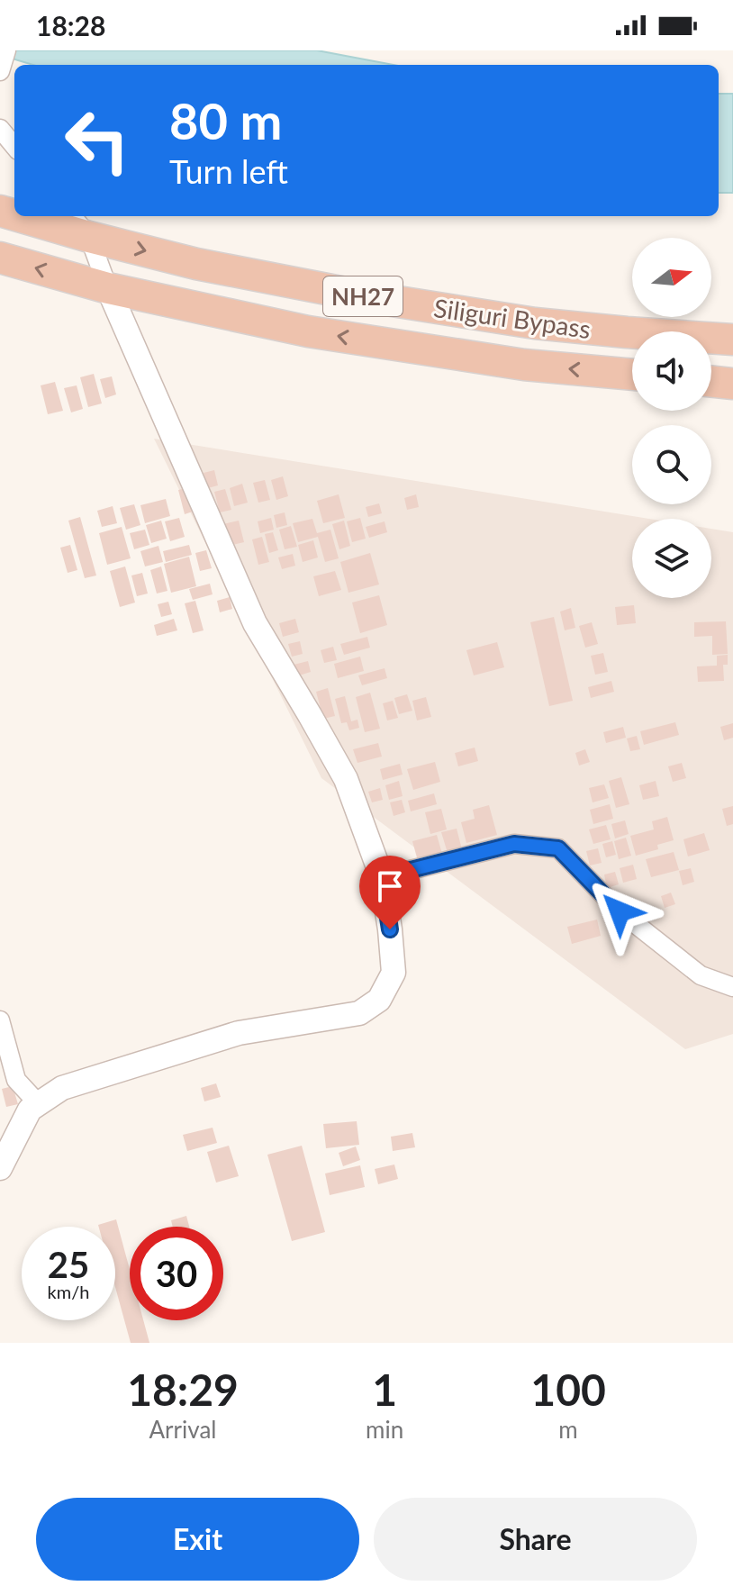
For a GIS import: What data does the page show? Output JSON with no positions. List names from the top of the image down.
{
  "streets": {
    "highway": ["NH27", "Siliguri Bypass"]
  },
  "north": "right",
  "page": {
    "status": "18:28",
    "turn": ["80 m", "Turn left"],
    "speed": "25 km/h",
    "limit": "30",
    "eta": [
      "18:29",
      "Arrival",
      "1",
      "min",
      "100",
      "m"
    ],
    "buttons": ["Exit", "Share"]
  }
}
